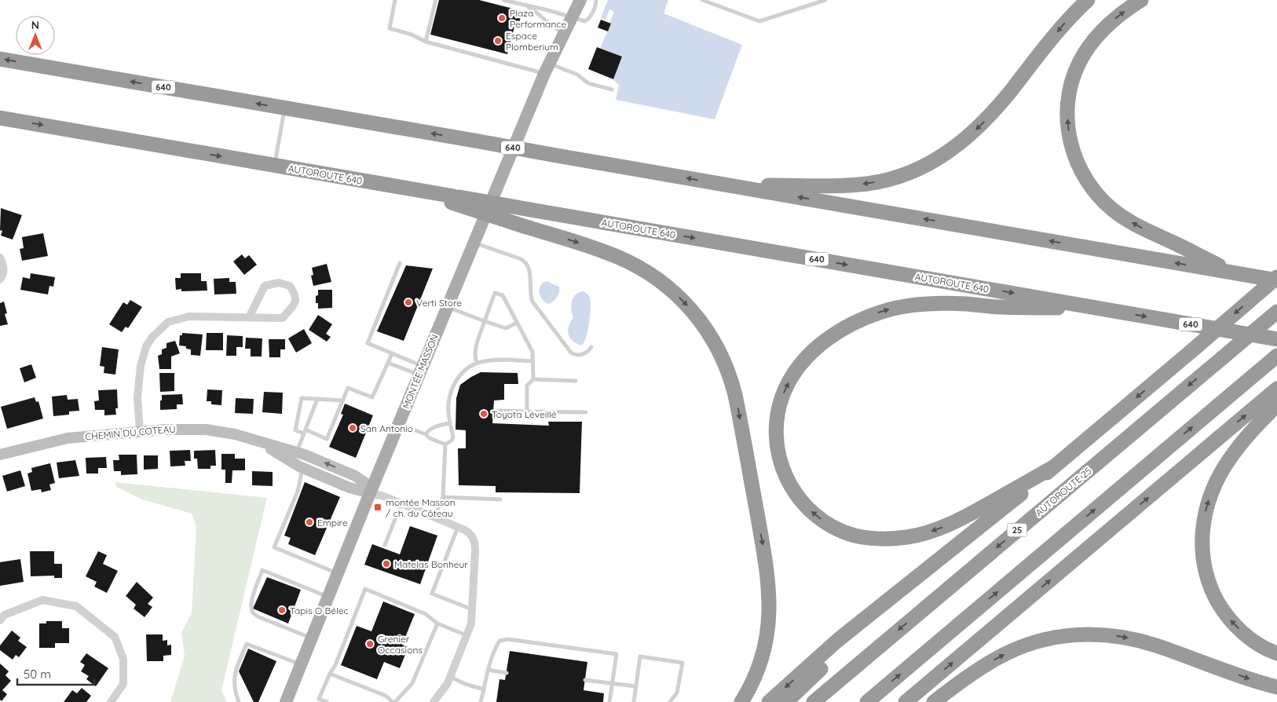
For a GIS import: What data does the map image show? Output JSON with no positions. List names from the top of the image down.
{
  "streets": {
    "highway": [
      "640",
      "AUTOROUTE 640",
      "AUTOROUTE 25",
      "25"
    ],
    "main road": ["MONTÉE MASSON"],
    "street": ["CHEMIN DU COTEAU"]
  },
  "crossings": [
    ["MONTÉE MASSON", "CHEMIN DU COTEAU"]
  ],
  "places": {
    "other": [
      "Plaza Performance",
      "Espace Plomberium",
      "Verti Store",
      "Toyota Léveillé",
      "San Antonio",
      "Empire",
      "Matelas Bonheur",
      "Tapis O Bélec",
      "Grenier Occasions"
    ],
    "transit": ["montée Masson / ch. du Côteau"]
  },
  "scale_bar": "50 m",
  "north": "top"
}
